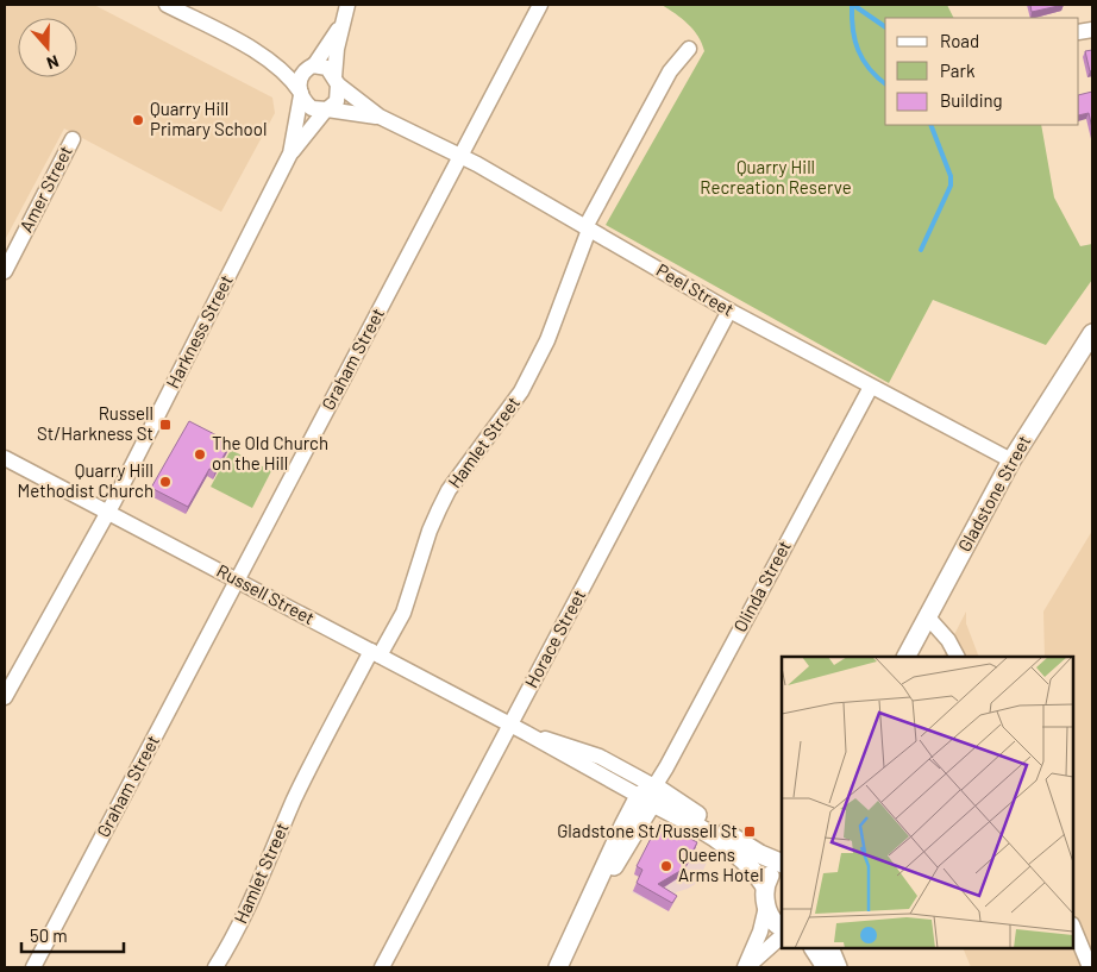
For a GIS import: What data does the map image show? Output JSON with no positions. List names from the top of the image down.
{
  "streets": {
    "main road": ["Gladstone Street", "Olinda Street", "Russell Street"],
    "street": [
      "Amer Street",
      "Peel Street",
      "Harkness Street",
      "Graham Street",
      "Hamlet Street",
      "Horace Street"
    ]
  },
  "crossings": [
    ["Peel Street", "Harkness Street"],
    ["Peel Street", "Graham Street"],
    ["Peel Street", "Hamlet Street"],
    ["Peel Street", "Gladstone Street"],
    ["Peel Street", "Olinda Street"],
    ["Peel Street", "Horace Street"],
    ["Harkness Street", "Russell Street"],
    ["Graham Street", "Russell Street"],
    ["Hamlet Street", "Russell Street"],
    ["Olinda Street", "Russell Street"],
    ["Russell Street", "Horace Street"]
  ],
  "parks": ["Quarry Hill Recreation Reserve"],
  "places": {
    "other": [
      "Quarry Hill Primary School",
      "The Old Church on the Hill",
      "Quarry Hill Methodist Church",
      "Queens Arms Hotel"
    ],
    "transit": ["Russell St/Harkness St", "Gladstone St/Russell St"]
  },
  "legend": ["Road", "Park", "Building"],
  "scale_bar": "50 m",
  "north": "bottom"
}
